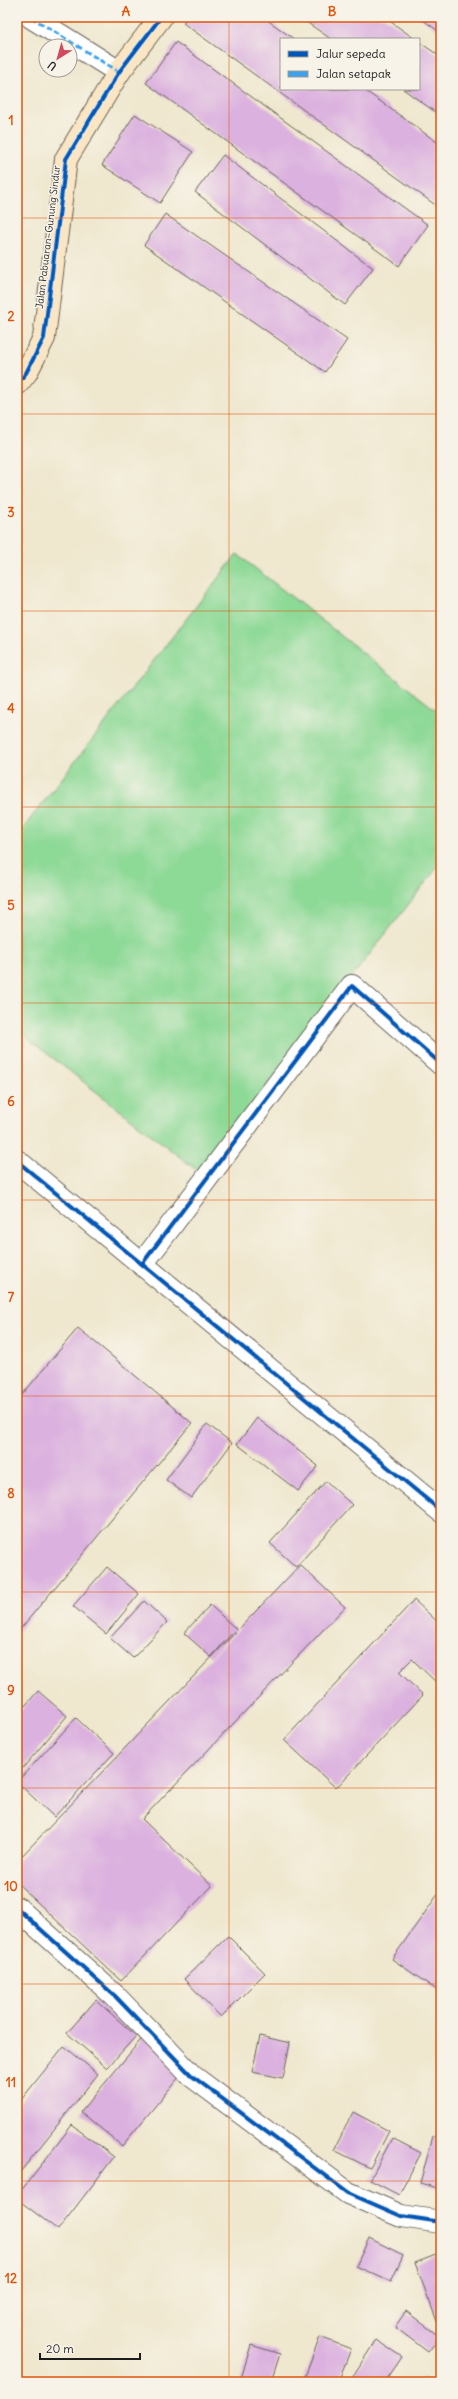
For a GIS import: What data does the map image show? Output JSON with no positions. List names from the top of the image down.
{
  "streets": {
    "street": ["Jalan Pabuaran–Gunung Sindur"]
  },
  "legend": ["Jalur sepeda", "Jalan setapak"],
  "scale_bar": "20 m",
  "north": "bottom left",
  "grid": {
    "columns": ["A", "B"],
    "rows": [
      "1",
      "2",
      "3",
      "4",
      "5",
      "6",
      "7",
      "8",
      "9",
      "10",
      "11",
      "12"
    ]
  }
}
